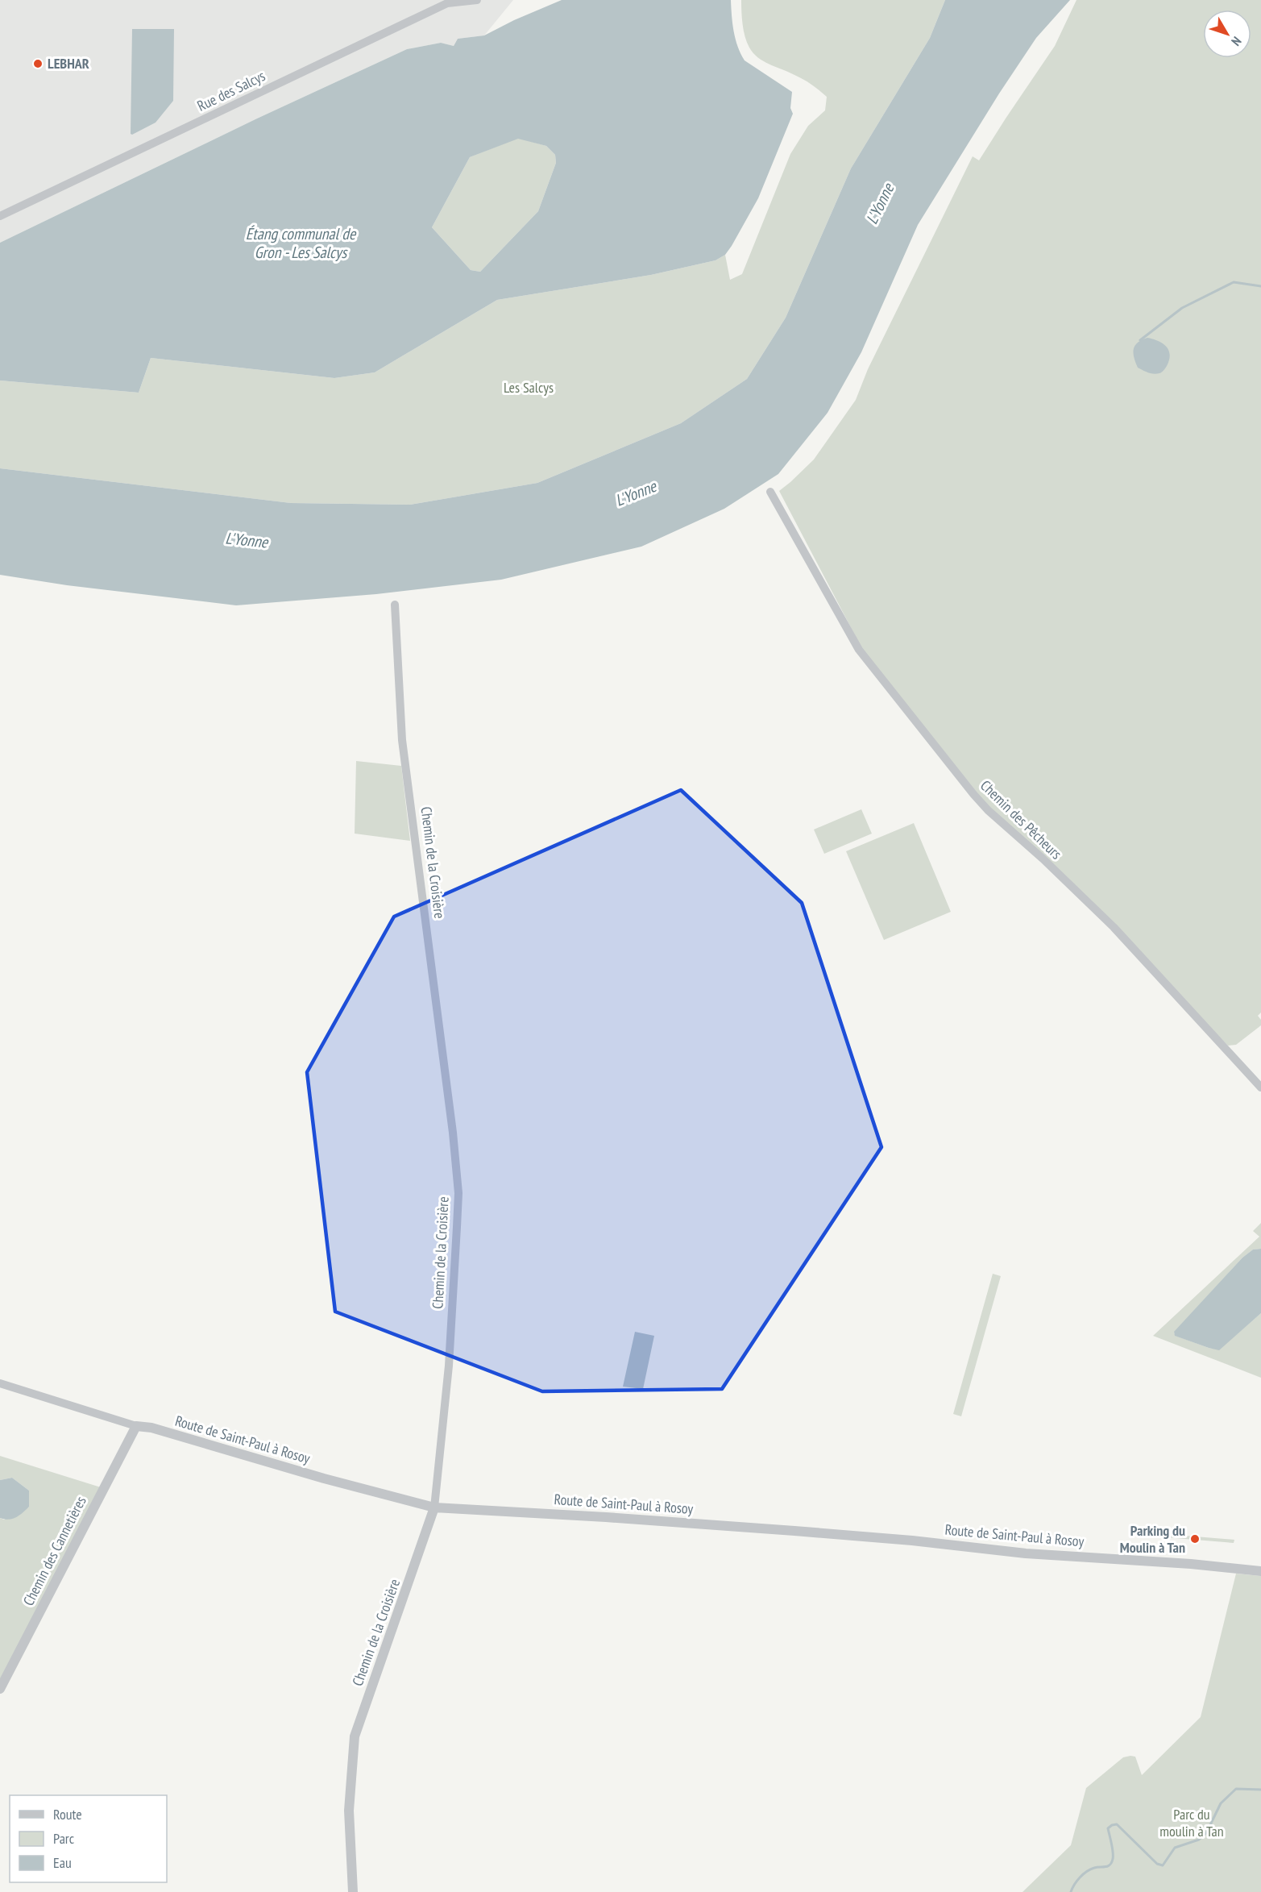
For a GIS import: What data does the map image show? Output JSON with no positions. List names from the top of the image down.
{
  "streets": {
    "street": [
      "Rue des Salcys",
      "Chemin des Pêcheurs",
      "Chemin de la Croisière",
      "Route de Saint-Paul à Rosoy",
      "Chemin des Cannetières"
    ]
  },
  "crossings": [
    ["Chemin de la Croisière", "Route de Saint-Paul à Rosoy"],
    ["Route de Saint-Paul à Rosoy", "Chemin des Cannetières"]
  ],
  "water": ["L'Yonne", "Étang communal de Gron - Les Salcys"],
  "parks": ["Les Salcys", "Parc du moulin à Tan"],
  "places": ["LEBHAR", "Parking du Moulin à Tan"],
  "legend": ["Route", "Parc", "Eau"],
  "north": "bottom right"
}
